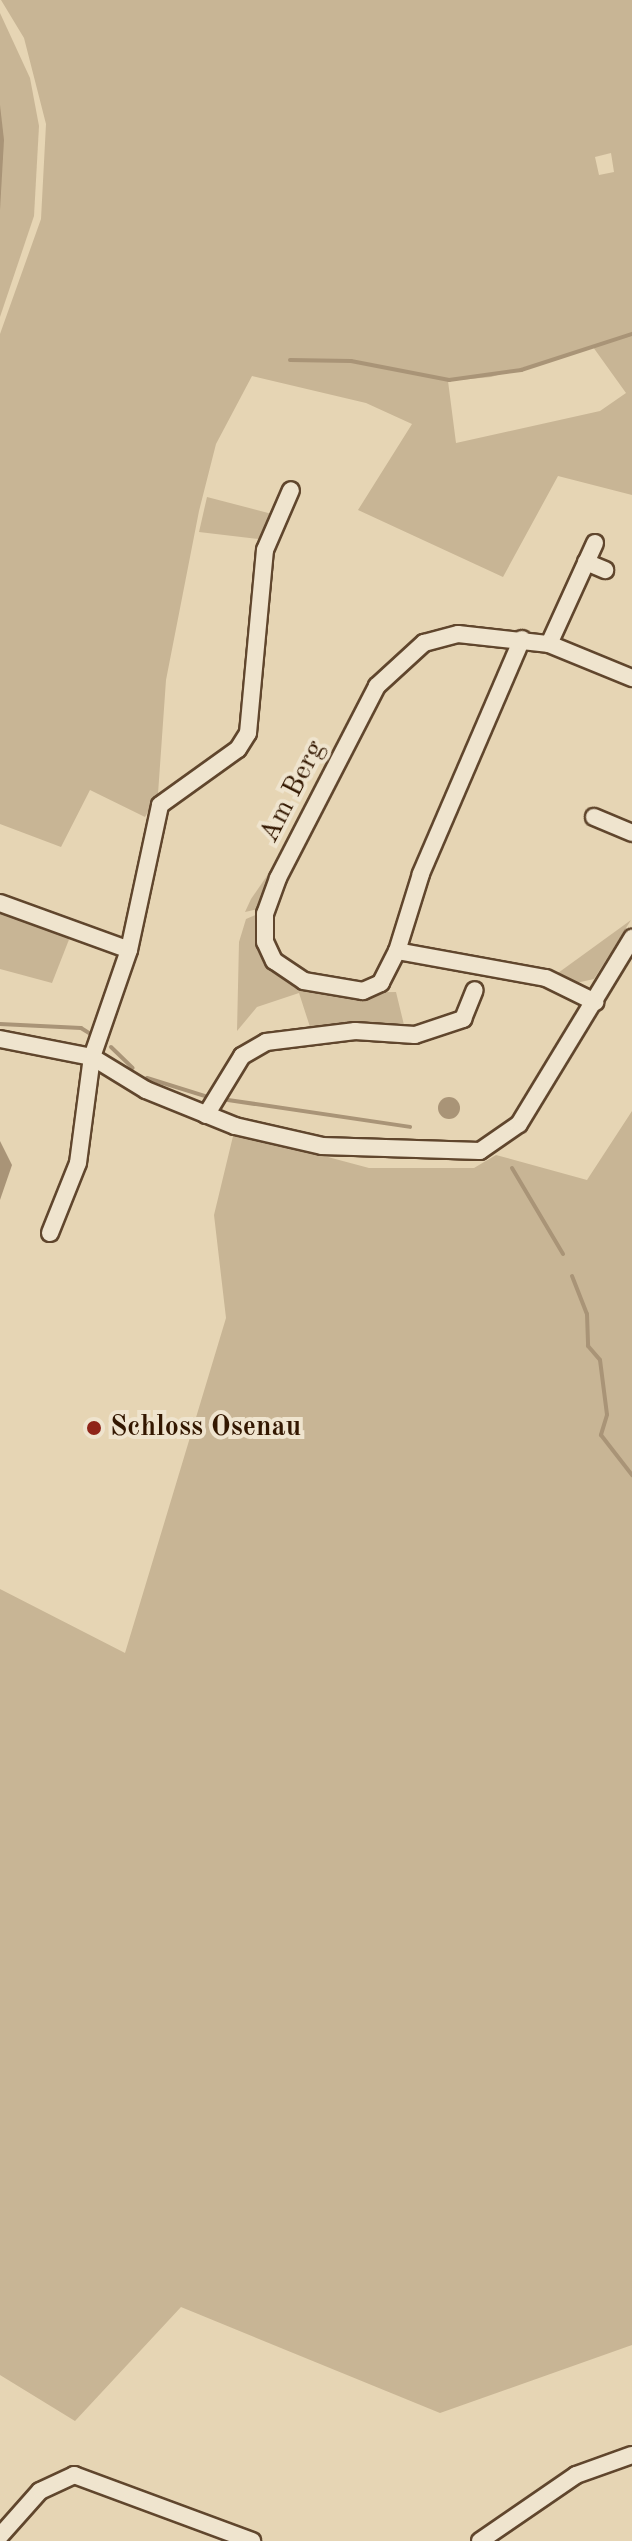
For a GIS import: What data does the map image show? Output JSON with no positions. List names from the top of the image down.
{
  "streets": {
    "street": ["Am Berg"]
  },
  "places": ["Schloss Osenau"]
}
